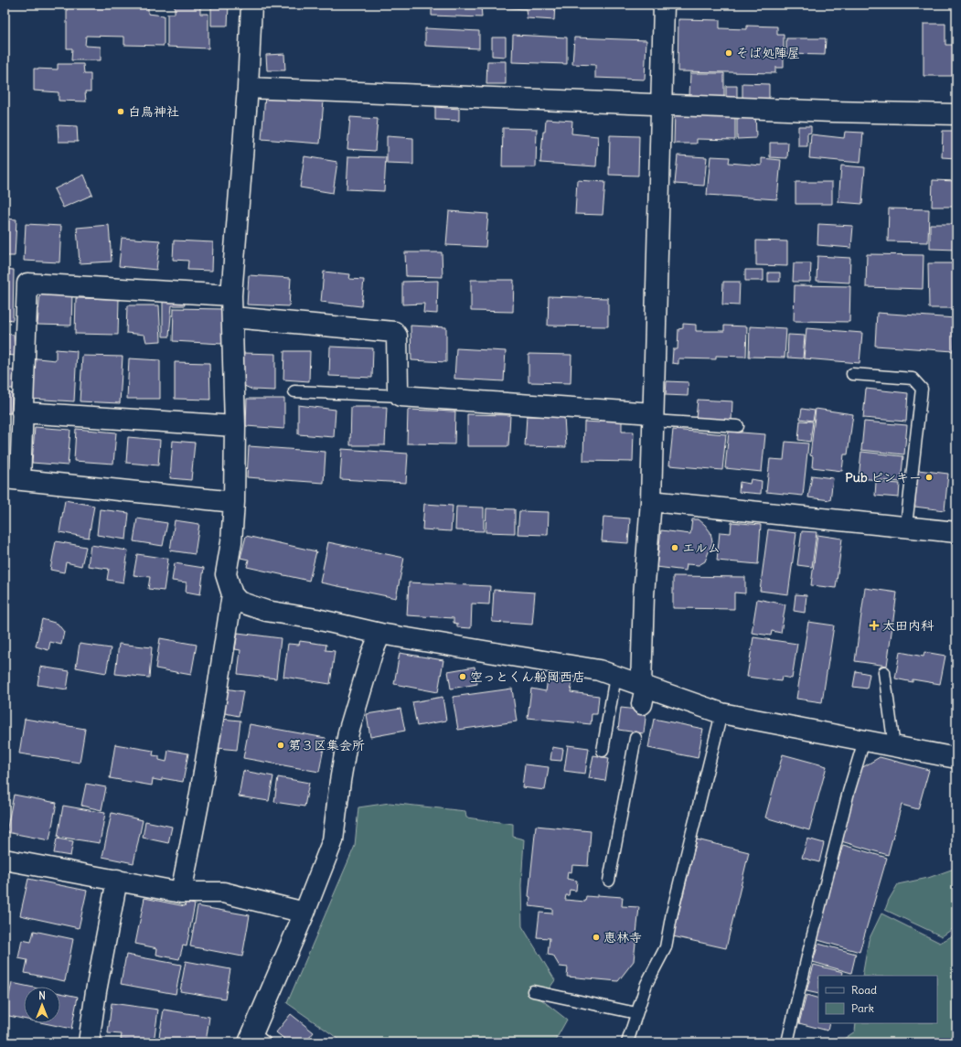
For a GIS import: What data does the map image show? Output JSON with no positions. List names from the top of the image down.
{
  "places": {
    "other": [
      "そば処陣屋",
      "白鳥神社",
      "Pub ピンキー",
      "エルム",
      "空っとくん船岡西店",
      "第３区集会所",
      "恵林寺"
    ],
    "health": ["太田内科"]
  },
  "legend": ["Road", "Park"],
  "north": "top"
}
